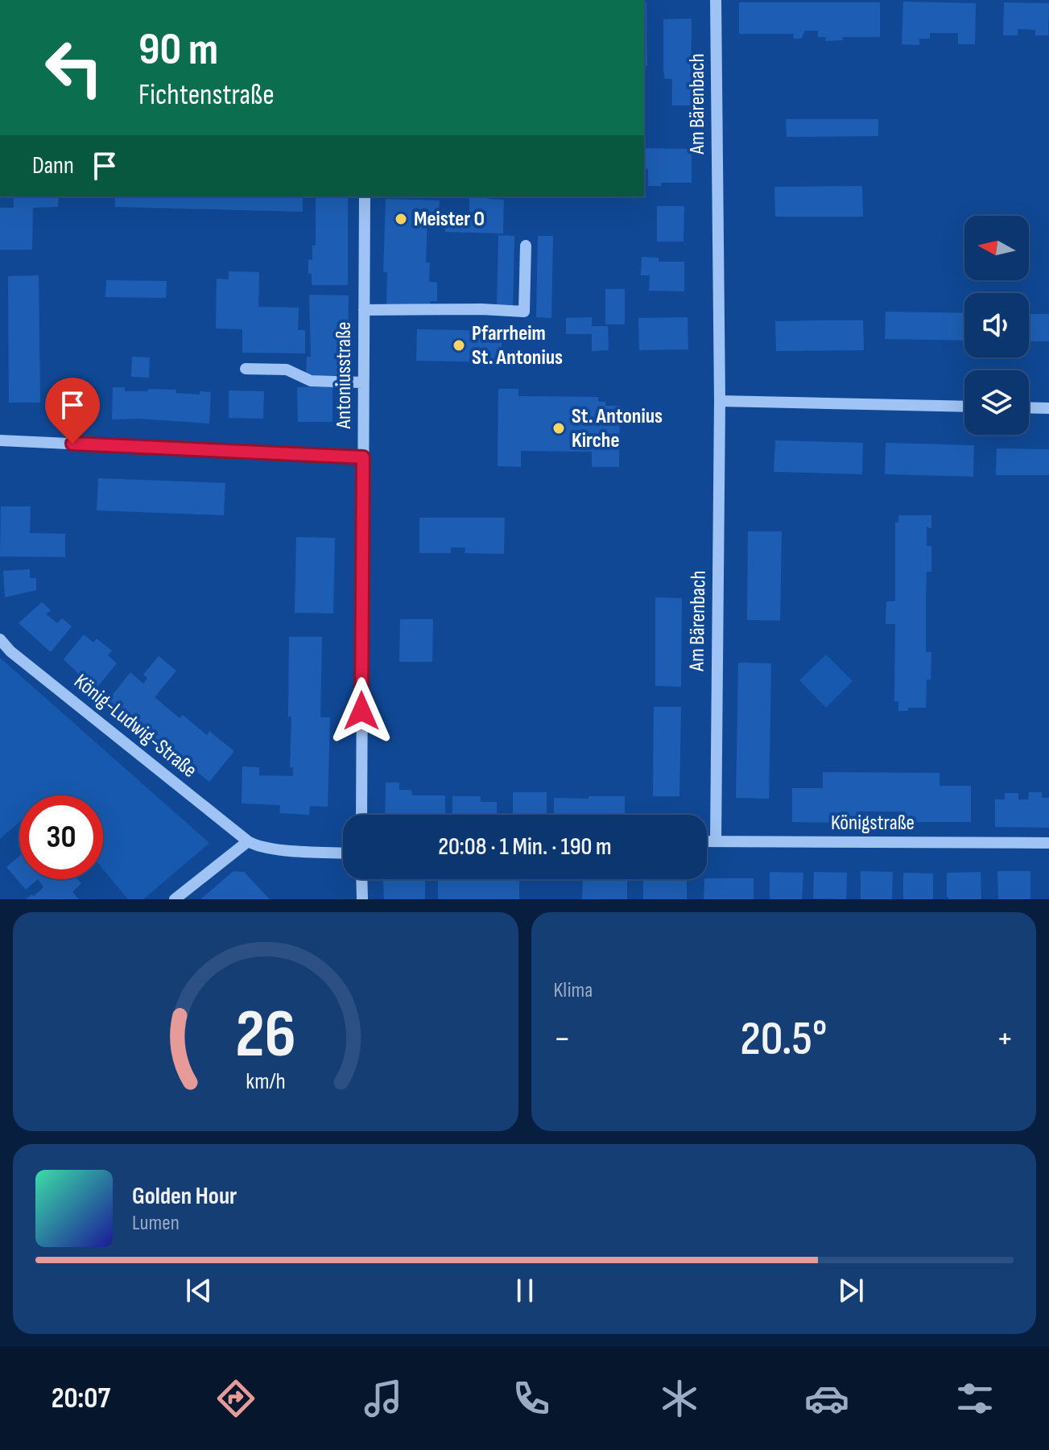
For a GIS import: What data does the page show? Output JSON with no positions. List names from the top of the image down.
{
  "streets": {
    "street": [
      "Am Bärenbach",
      "Antoniusstraße",
      "König-Ludwig-Straße",
      "Königstraße"
    ]
  },
  "crossings": [
    ["Am Bärenbach", "Königstraße"]
  ],
  "places": ["Meister O", "Pfarrheim St. Antonius", "St. Antonius Kirche"],
  "north": "left",
  "page": {
    "turn": ["90 m", "Fichtenstraße"],
    "then": "Dann",
    "limit": "30",
    "trip": "20:08 · 1 Min. · 190 m",
    "tile": "Klima",
    "heat": ["−", "20.5°", "+"],
    "song": ["Golden Hour", "Lumen"],
    "tabs": "20:07",
    "gauge": ["26", "km/h"]
  }
}
